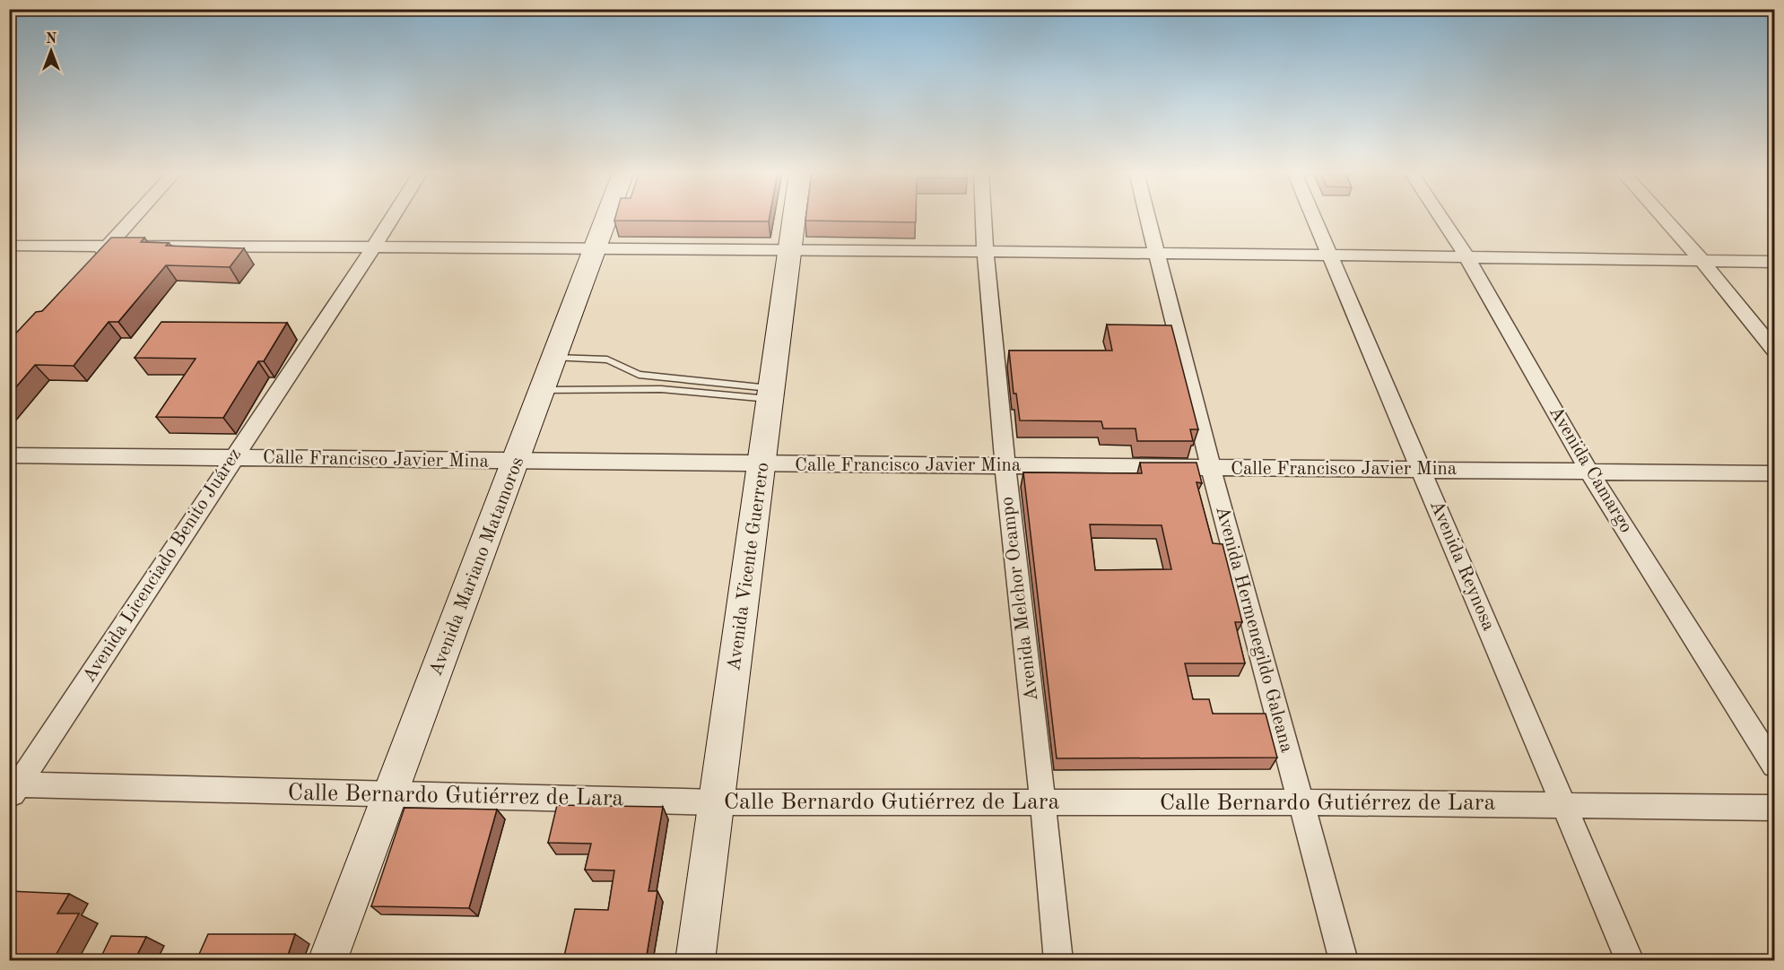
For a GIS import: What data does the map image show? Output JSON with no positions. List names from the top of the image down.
{
  "streets": {
    "main road": ["Avenida Mariano Matamoros", "Avenida Vicente Guerrero"],
    "street": [
      "Calle Francisco Javier Mina",
      "Avenida Camargo",
      "Avenida Licenciado Benito Juárez",
      "Avenida Reynosa",
      "Avenida Melchor Ocampo",
      "Avenida Hermenegildo Galeana",
      "Calle Bernardo Gutiérrez de Lara"
    ]
  },
  "crossings": [
    ["Calle Francisco Javier Mina", "Avenida Camargo"],
    ["Calle Francisco Javier Mina", "Avenida Licenciado Benito Juárez"],
    ["Calle Francisco Javier Mina", "Avenida Reynosa"],
    ["Calle Francisco Javier Mina", "Avenida Mariano Matamoros"],
    ["Calle Francisco Javier Mina", "Avenida Vicente Guerrero"],
    ["Calle Francisco Javier Mina", "Avenida Melchor Ocampo"],
    ["Calle Francisco Javier Mina", "Avenida Hermenegildo Galeana"],
    ["Avenida Licenciado Benito Juárez", "Calle Bernardo Gutiérrez de Lara"],
    ["Avenida Reynosa", "Calle Bernardo Gutiérrez de Lara"],
    ["Avenida Mariano Matamoros", "Calle Bernardo Gutiérrez de Lara"],
    ["Avenida Vicente Guerrero", "Calle Bernardo Gutiérrez de Lara"],
    ["Avenida Melchor Ocampo", "Calle Bernardo Gutiérrez de Lara"],
    ["Avenida Hermenegildo Galeana", "Calle Bernardo Gutiérrez de Lara"]
  ],
  "north": "top"
}
